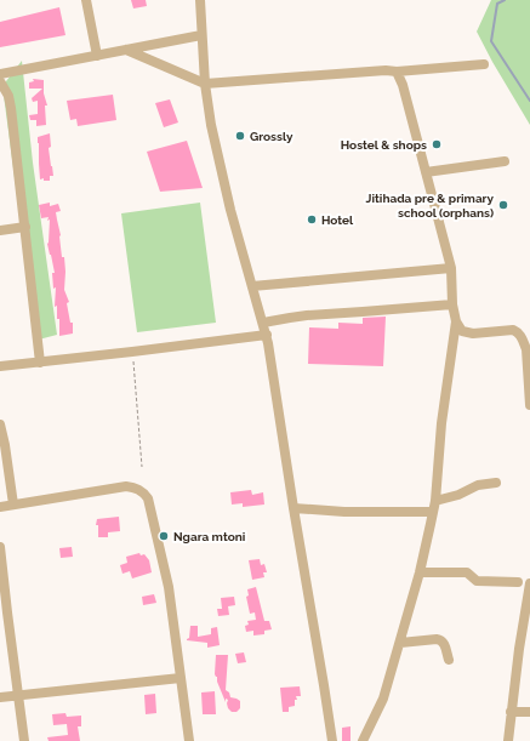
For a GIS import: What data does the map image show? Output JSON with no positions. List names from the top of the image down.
{
  "places": [
    "Grossly",
    "Hostel & shops",
    "Jitihada pre & primary school (orphans)",
    "Hotel",
    "Ngara mtoni"
  ]
}
